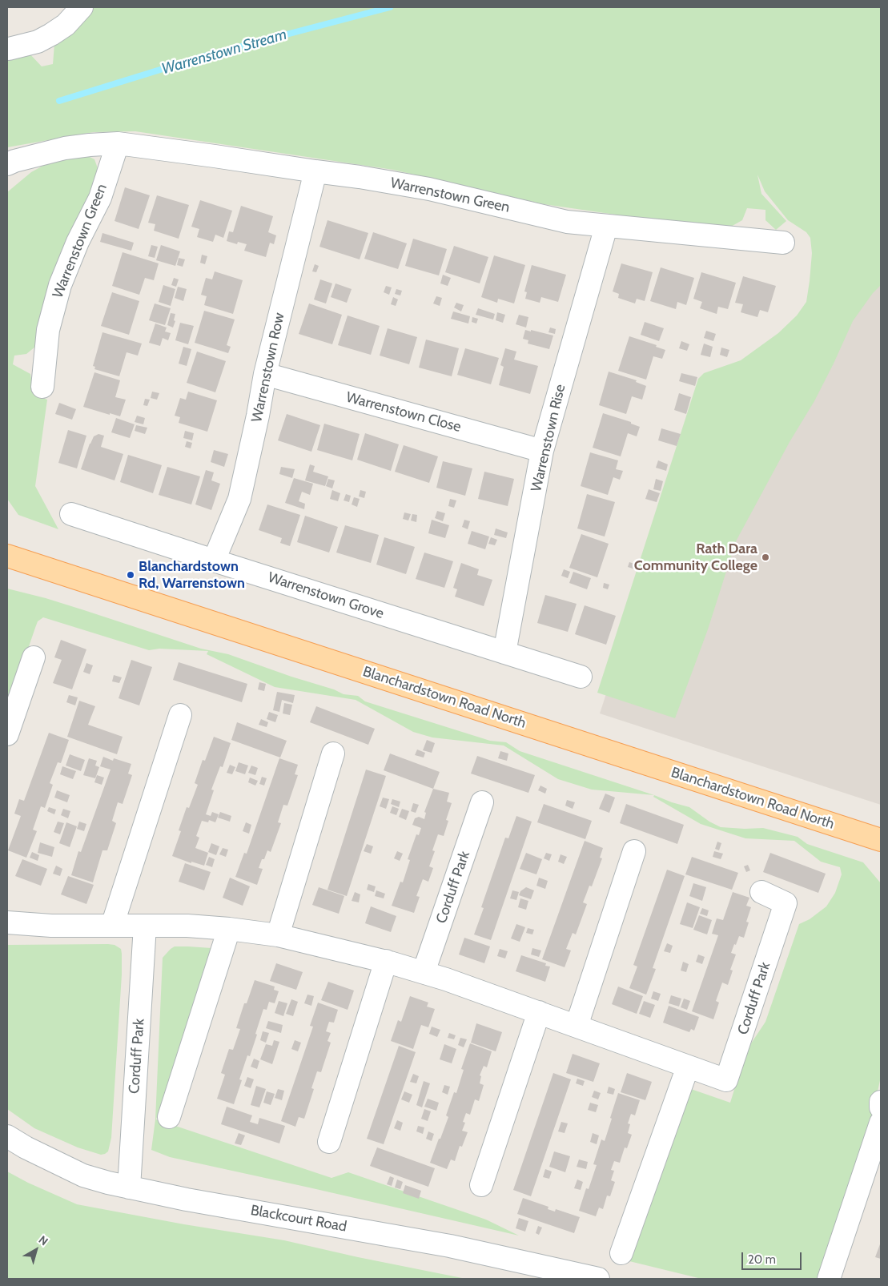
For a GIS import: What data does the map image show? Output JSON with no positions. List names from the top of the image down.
{
  "streets": {
    "main road": ["Blanchardstown Road North"],
    "street": [
      "Warrenstown Green",
      "Warrenstown Row",
      "Warrenstown Close",
      "Warrenstown Rise",
      "Warrenstown Grove",
      "Corduff Park",
      "Blackcourt Road"
    ]
  },
  "crossings": [
    ["Warrenstown Green", "Warrenstown Row"],
    ["Warrenstown Green", "Warrenstown Rise"],
    ["Warrenstown Row", "Warrenstown Close"],
    ["Warrenstown Row", "Warrenstown Grove"],
    ["Warrenstown Close", "Warrenstown Rise"],
    ["Warrenstown Rise", "Warrenstown Grove"],
    ["Corduff Park", "Blackcourt Road"]
  ],
  "water": ["Warrenstown Stream"],
  "places": ["Rath Dara Community College", "Blanchardstown Rd, Warrenstown"],
  "scale_bar": "20 m",
  "north": "top right"
}
